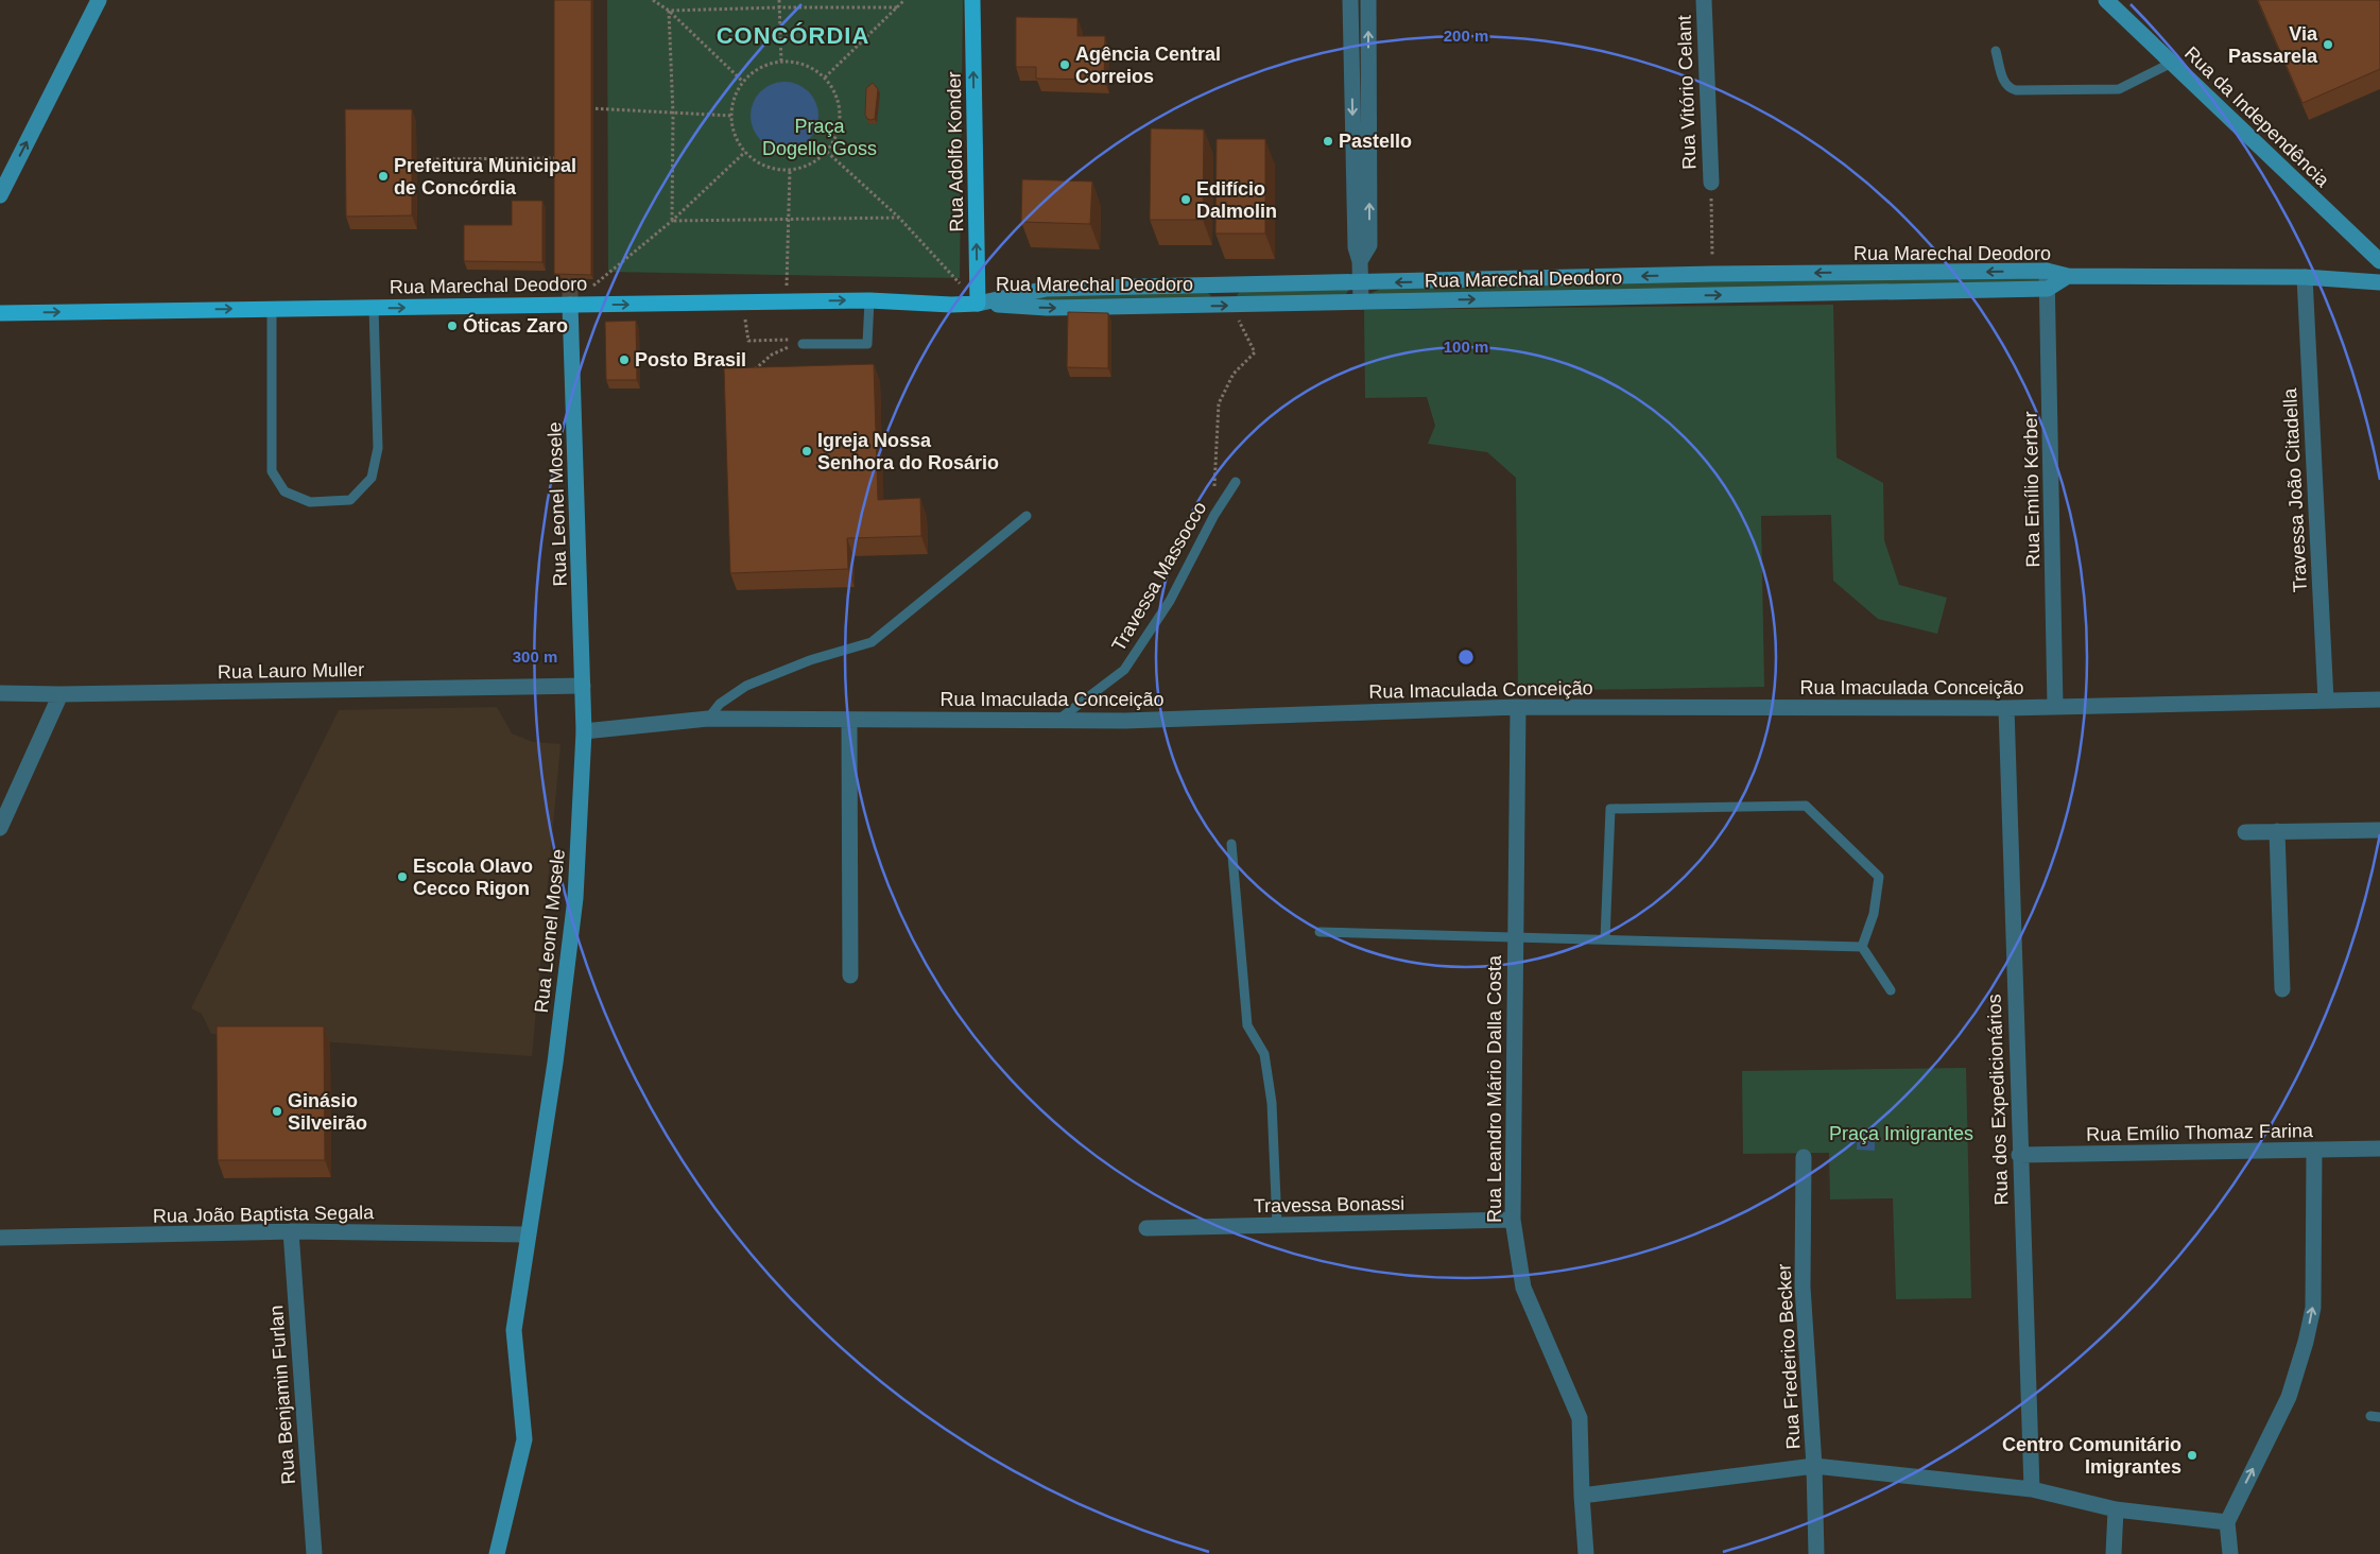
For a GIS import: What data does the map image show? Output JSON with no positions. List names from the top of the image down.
{
  "streets": {
    "main road": ["Rua Adolfo Konder", "Rua Marechal Deodoro"],
    "street": [
      "Rua Vitório Celant",
      "Rua da Independência",
      "Rua Emílio Kerber",
      "Travessa João Citadella",
      "Rua Leonel Mosele",
      "Rua Lauro Muller",
      "Rua Imaculada Conceição",
      "Rua Leandro Mário Dalla Costa",
      "Rua dos Expedicionários",
      "Rua Emílio Thomaz Farina",
      "Travessa Bonassi",
      "Rua João Baptista Segala",
      "Rua Frederico Becker",
      "Rua Benjamin Furlan"
    ],
    "lane": ["Travessa Massocco"]
  },
  "crossings": [
    ["Rua Adolfo Konder", "Rua Marechal Deodoro"],
    ["Rua Marechal Deodoro", "Rua Emílio Kerber"],
    ["Rua Marechal Deodoro", "Travessa João Citadella"],
    ["Rua Marechal Deodoro", "Rua Leonel Mosele"],
    ["Rua Emílio Kerber", "Rua Imaculada Conceição"],
    ["Travessa João Citadella", "Rua Imaculada Conceição"],
    ["Rua Leonel Mosele", "Rua Lauro Muller"],
    ["Rua Leonel Mosele", "Rua Imaculada Conceição"],
    ["Rua Leonel Mosele", "Rua João Baptista Segala"],
    ["Travessa Massocco", "Rua Imaculada Conceição"],
    ["Rua Imaculada Conceição", "Rua Leandro Mário Dalla Costa"],
    ["Rua Imaculada Conceição", "Rua dos Expedicionários"],
    ["Rua Leandro Mário Dalla Costa", "Travessa Bonassi"],
    ["Rua dos Expedicionários", "Rua Emílio Thomaz Farina"],
    ["Rua João Baptista Segala", "Rua Benjamin Furlan"]
  ],
  "one_way": ["Rua Adolfo Konder"],
  "districts": ["CONCÓRDIA"],
  "parks": ["Praça Dogello Goss", "Praça Imigrantes"],
  "places": [
    "Via Passarela",
    "Agência Central Correios",
    "Pastello",
    "Prefeitura Municipal de Concórdia",
    "Edifício Dalmolin",
    "Óticas Zaro",
    "Posto Brasil",
    "Igreja Nossa Senhora do Rosário",
    "Escola Olavo Cecco Rigon",
    "Ginásio Silveirão",
    "Centro Comunitário Imigrantes"
  ],
  "rings": ["200 m", "100 m", "300 m"]
}
